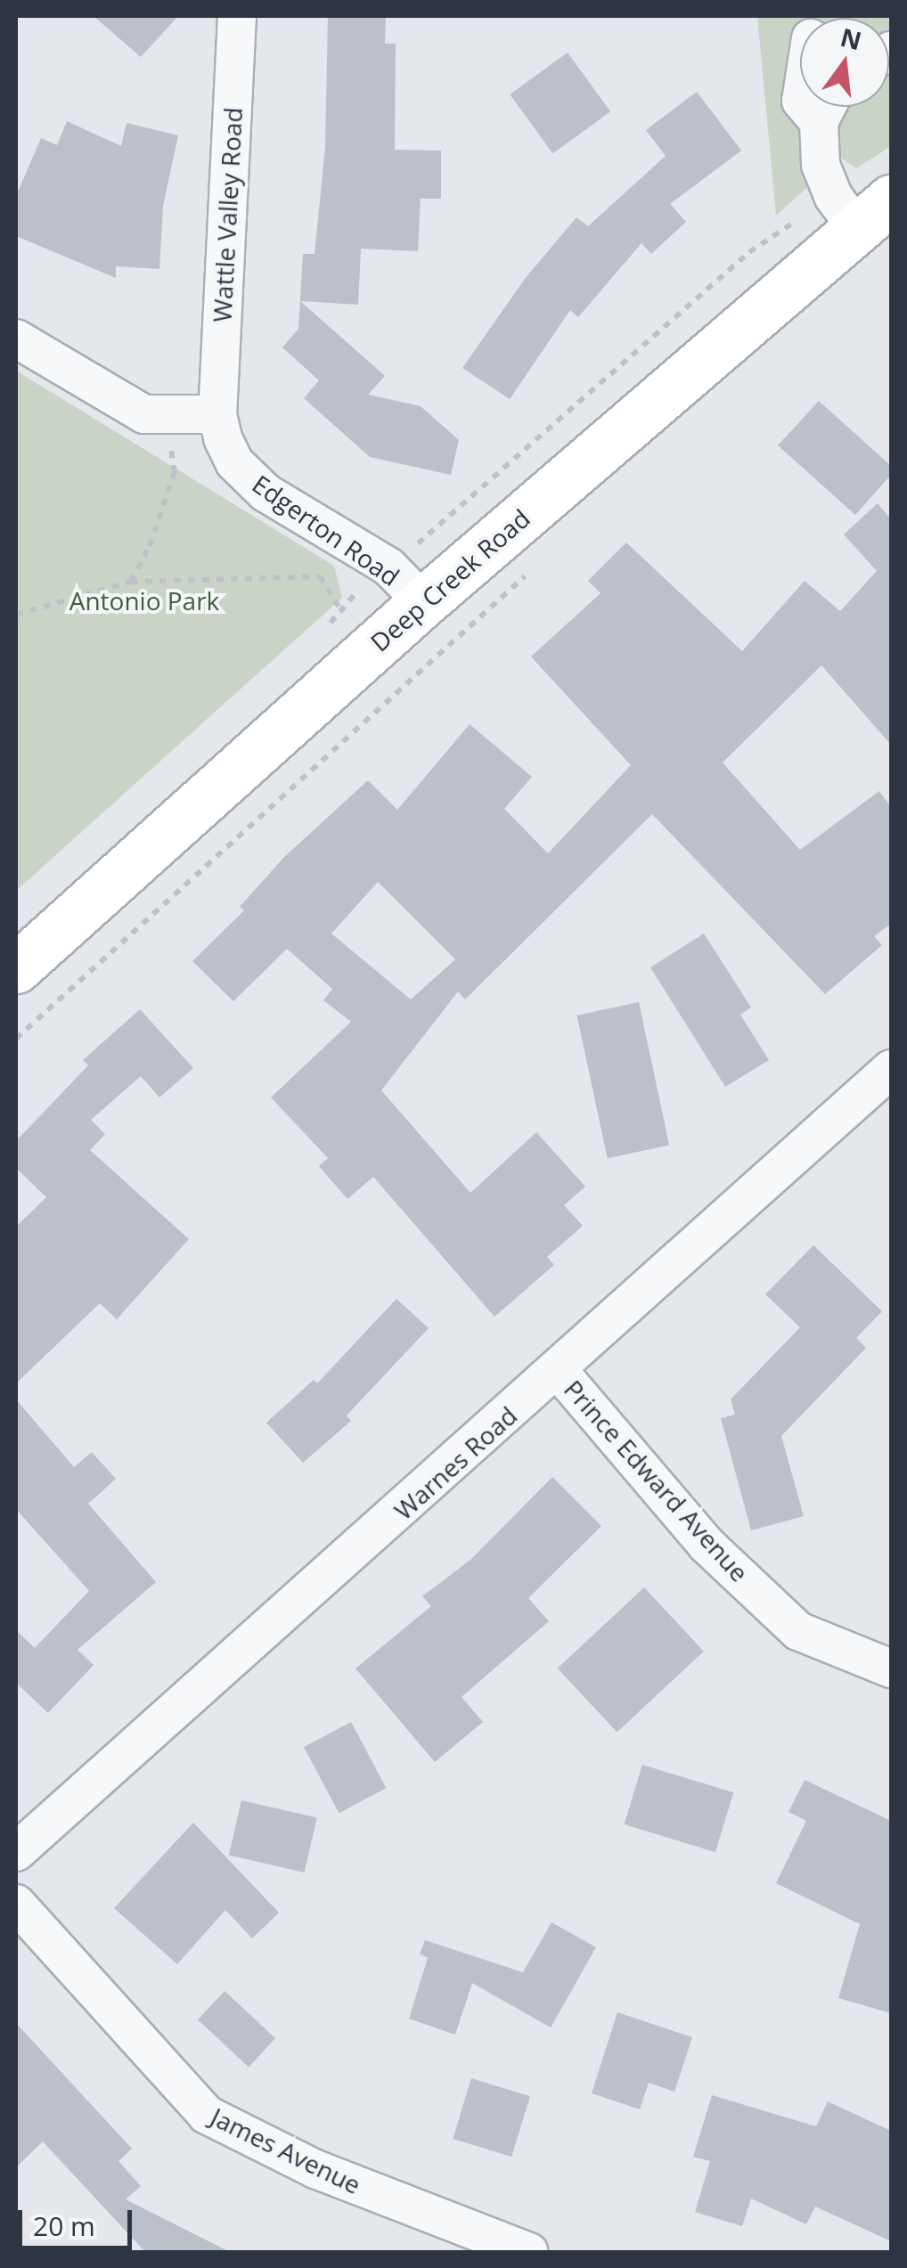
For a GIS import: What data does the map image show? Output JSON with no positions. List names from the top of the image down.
{
  "streets": {
    "main road": ["Deep Creek Road"],
    "street": [
      "Wattle Valley Road",
      "Edgerton Road",
      "Warnes Road",
      "Prince Edward Avenue",
      "James Avenue"
    ]
  },
  "crossings": [
    ["Wattle Valley Road", "Edgerton Road"],
    ["Edgerton Road", "Deep Creek Road"],
    ["Warnes Road", "Prince Edward Avenue"]
  ],
  "parks": ["Antonio Park"],
  "scale_bar": "20 m",
  "north": "top"
}
